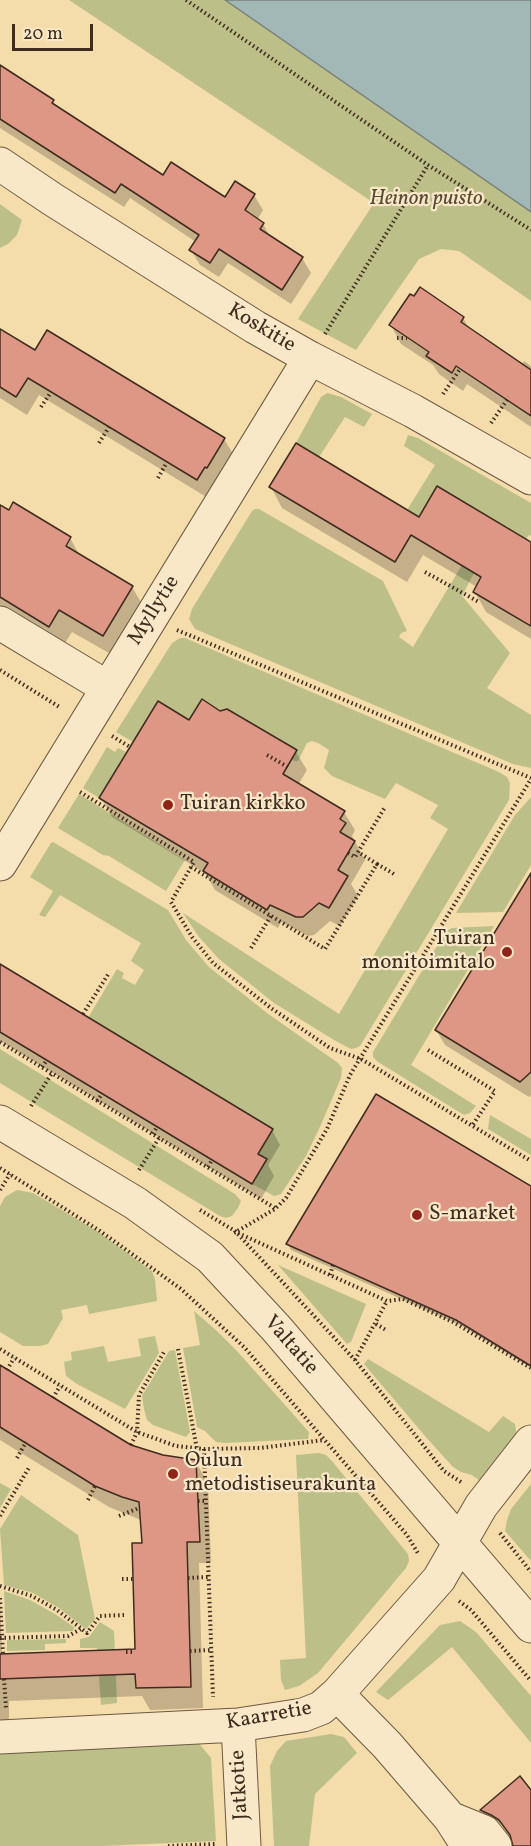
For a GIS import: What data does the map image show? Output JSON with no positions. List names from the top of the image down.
{
  "streets": {
    "street": [
      "Koskitie",
      "Myllytie",
      "Valtatie",
      "Kaarretie",
      "Jatkotie"
    ]
  },
  "crossings": [
    ["Koskitie", "Myllytie"],
    ["Valtatie", "Kaarretie"],
    ["Kaarretie", "Jatkotie"]
  ],
  "parks": ["Heinon puisto"],
  "places": [
    "Tuiran kirkko",
    "Tuiran monitoimitalo",
    "S-market",
    "Oulun metodistiseurakunta"
  ],
  "scale_bar": "20 m"
}
